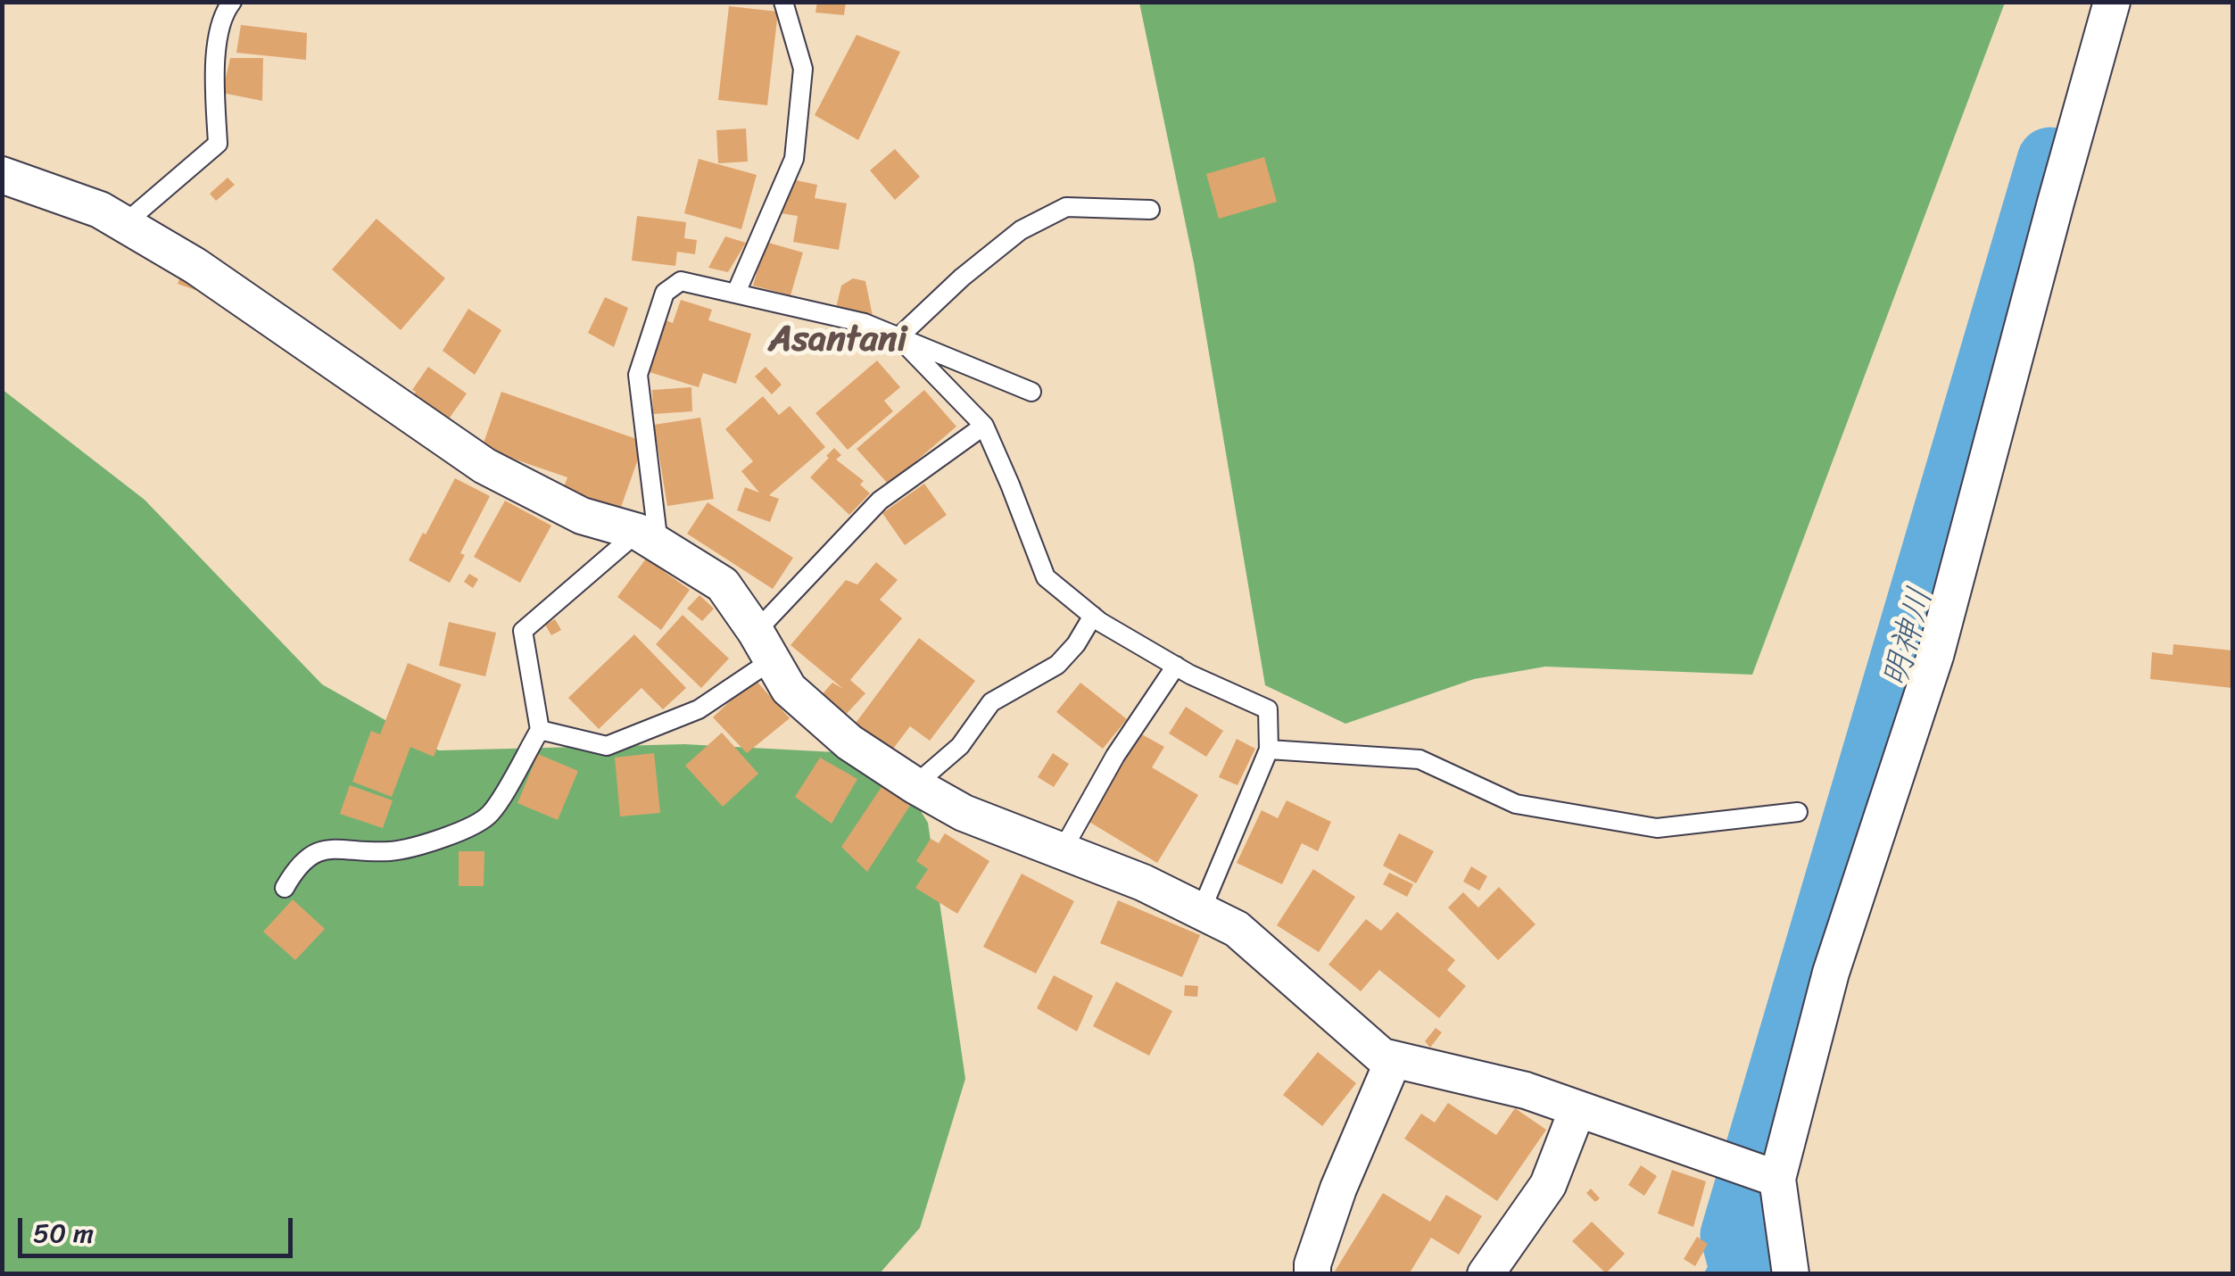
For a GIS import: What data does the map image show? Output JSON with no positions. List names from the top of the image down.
{
  "districts": ["Asantani"],
  "water": ["明神川"],
  "scale_bar": "50 m"
}
